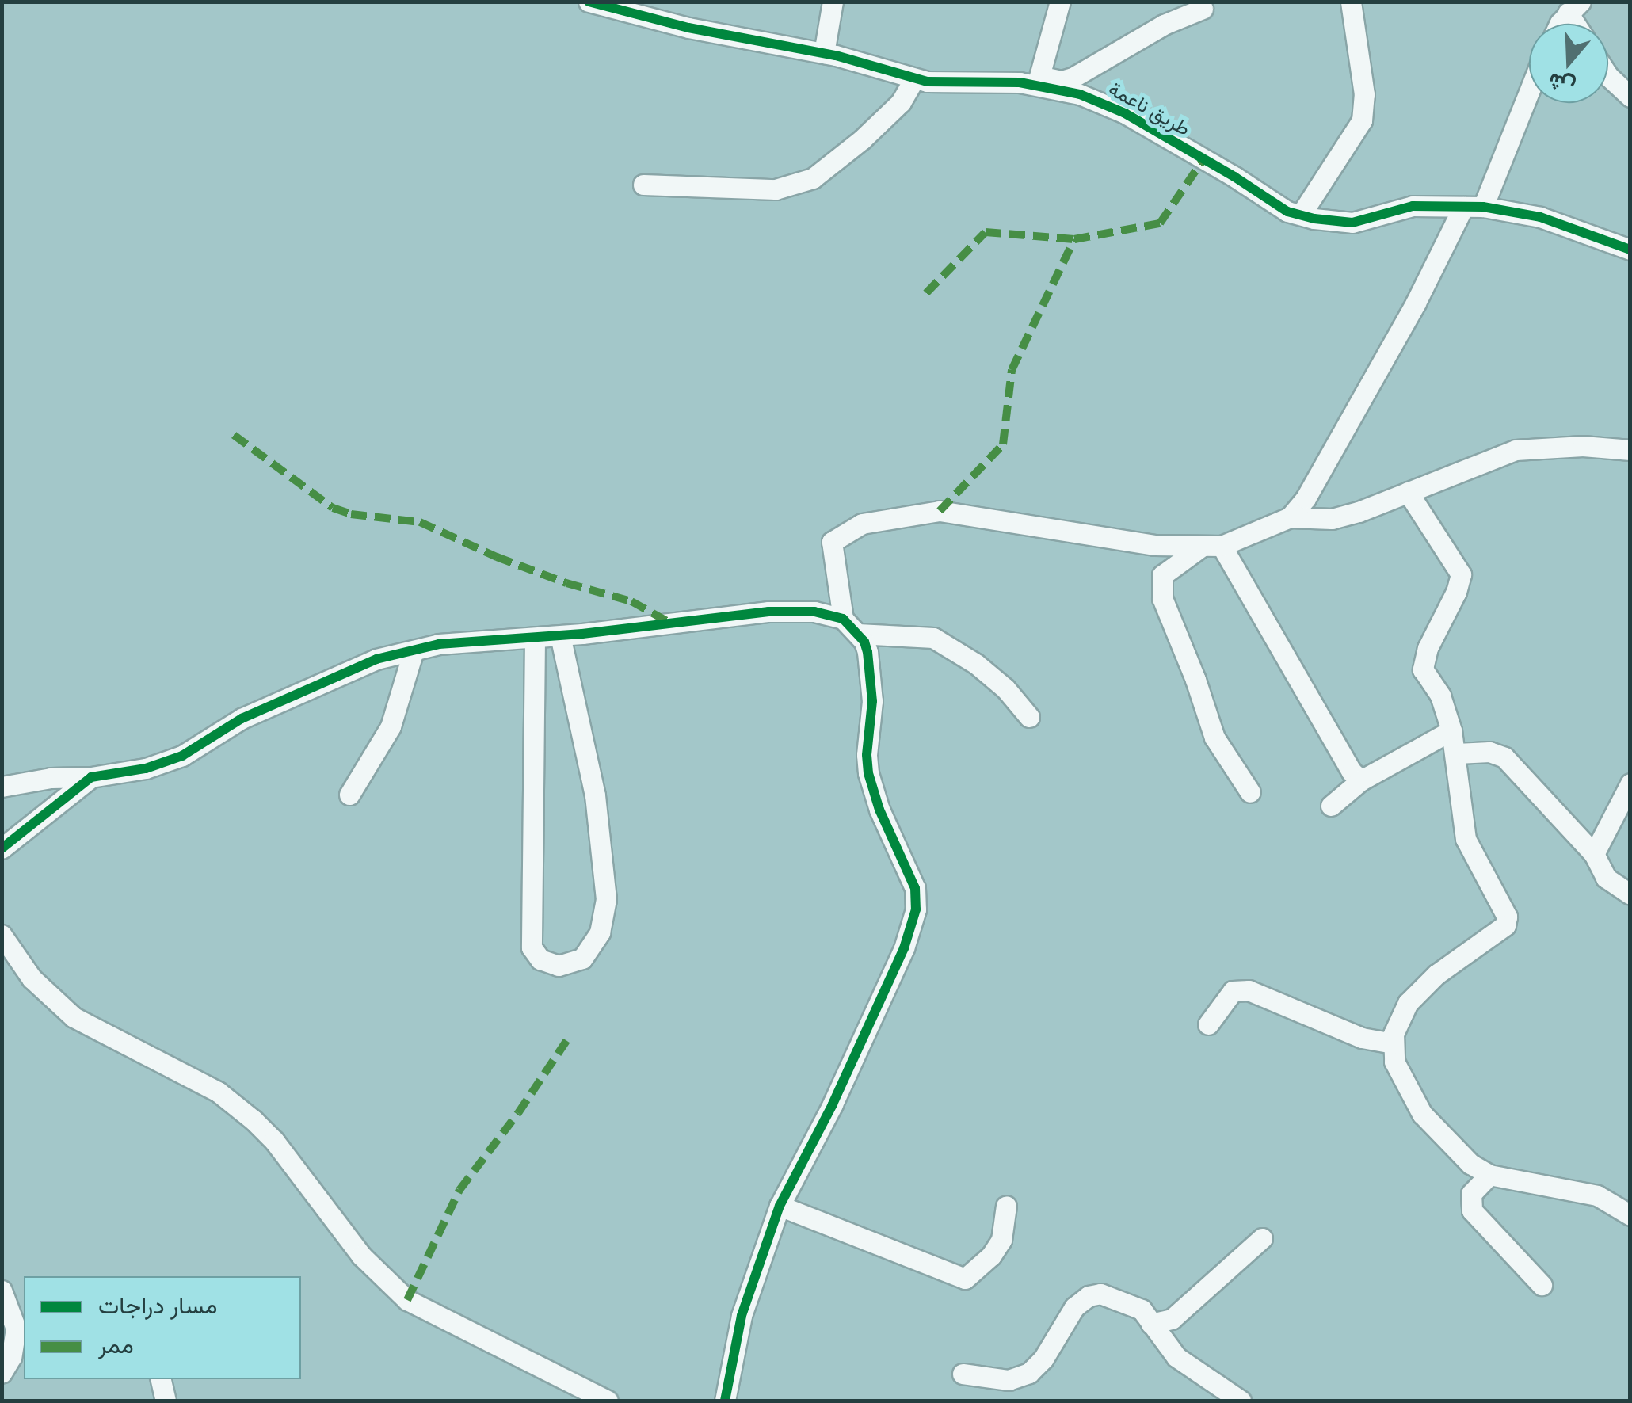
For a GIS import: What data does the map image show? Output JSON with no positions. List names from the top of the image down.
{
  "streets": {
    "street": ["طريق ناعمة"]
  },
  "legend": ["مسار دراجات", "ممر"],
  "north": "bottom"
}
